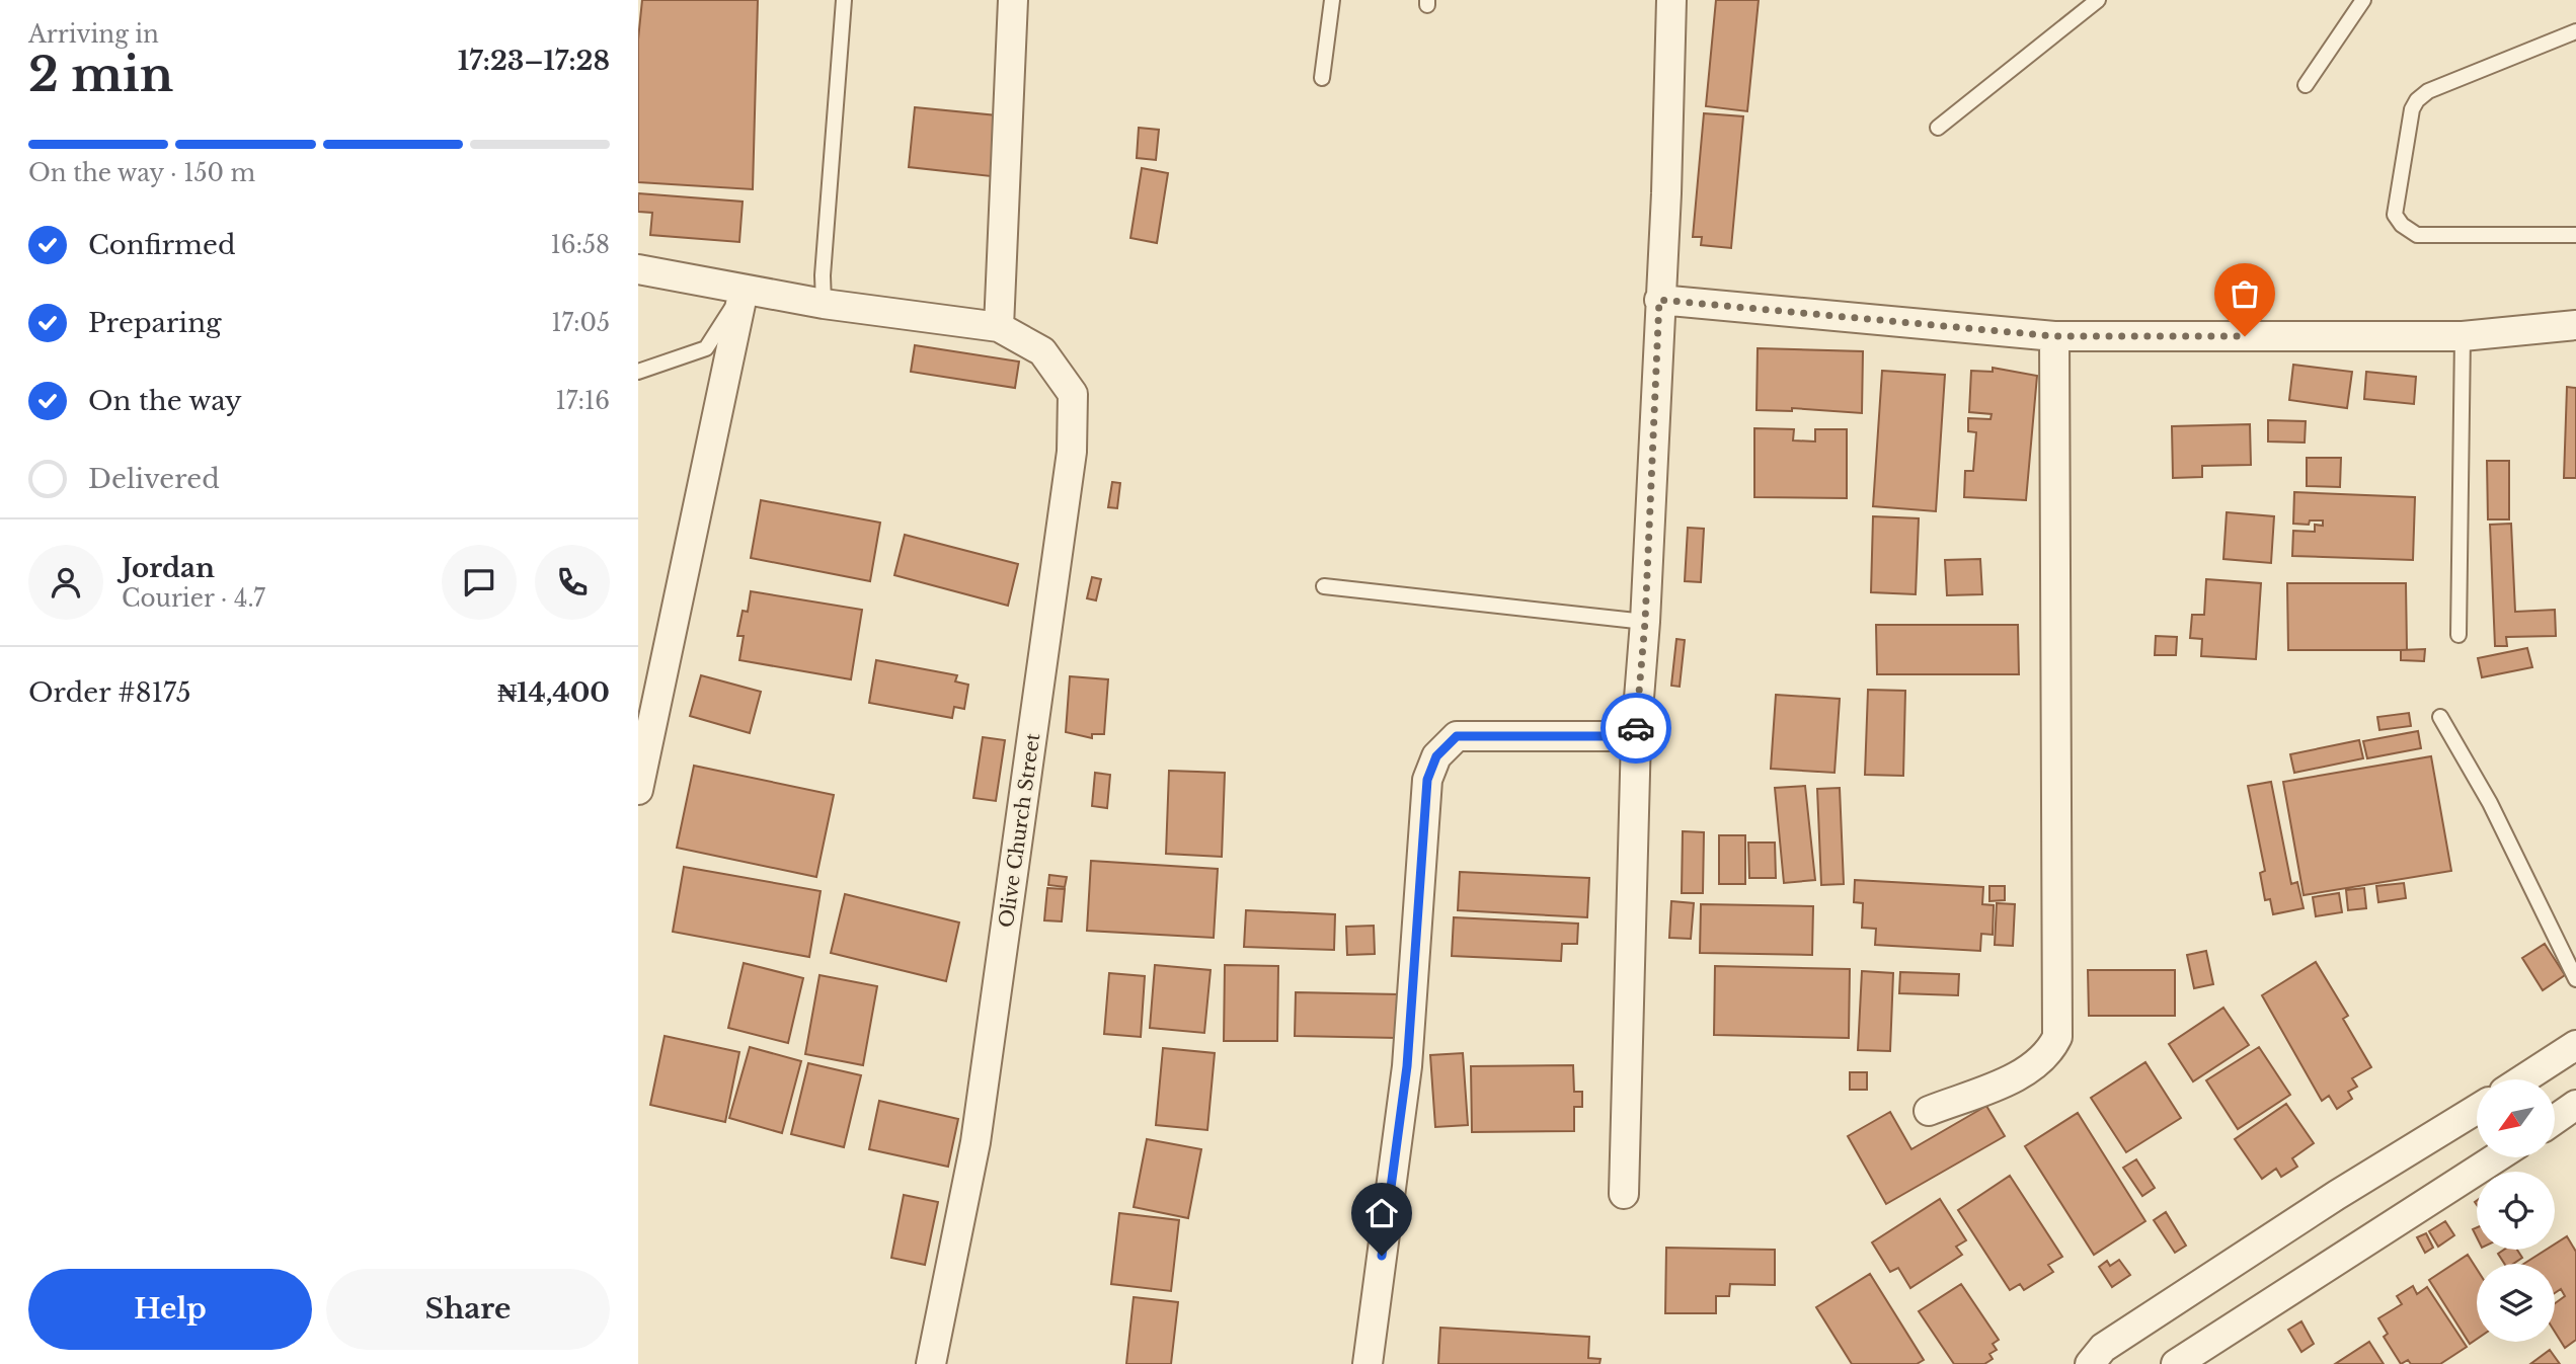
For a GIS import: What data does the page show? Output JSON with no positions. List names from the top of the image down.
{
  "streets": {
    "street": ["Olive Church Street"]
  },
  "north": "bottom left",
  "page": {
    "heading": ["2 min", "Arriving in", "17:23–17:28"],
    "panel": [
      "Jordan",
      "Courier · 4.7",
      "Order #8175",
      "₦14,400"
    ],
    "bar": "On the way · 150 m",
    "list": [
      ["Confirmed", "16:58"],
      ["Preparing", "17:05"],
      ["On the way", "17:16"],
      "Delivered"
    ],
    "buttons": ["Help", "Share"]
  }
}
